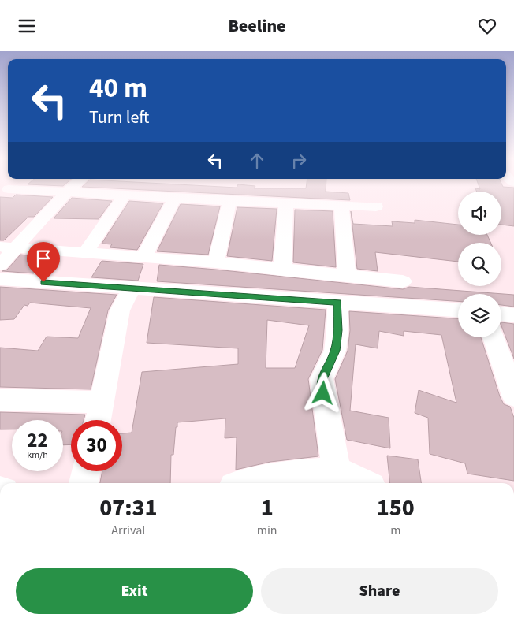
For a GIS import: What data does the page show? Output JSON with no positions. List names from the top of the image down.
{
  "page": {
    "header": "Beeline",
    "turn": ["40 m", "Turn left"],
    "speed": "22 km/h",
    "limit": "30",
    "eta": [
      "07:31",
      "Arrival",
      "1",
      "min",
      "150",
      "m"
    ],
    "buttons": ["Exit", "Share"]
  }
}
